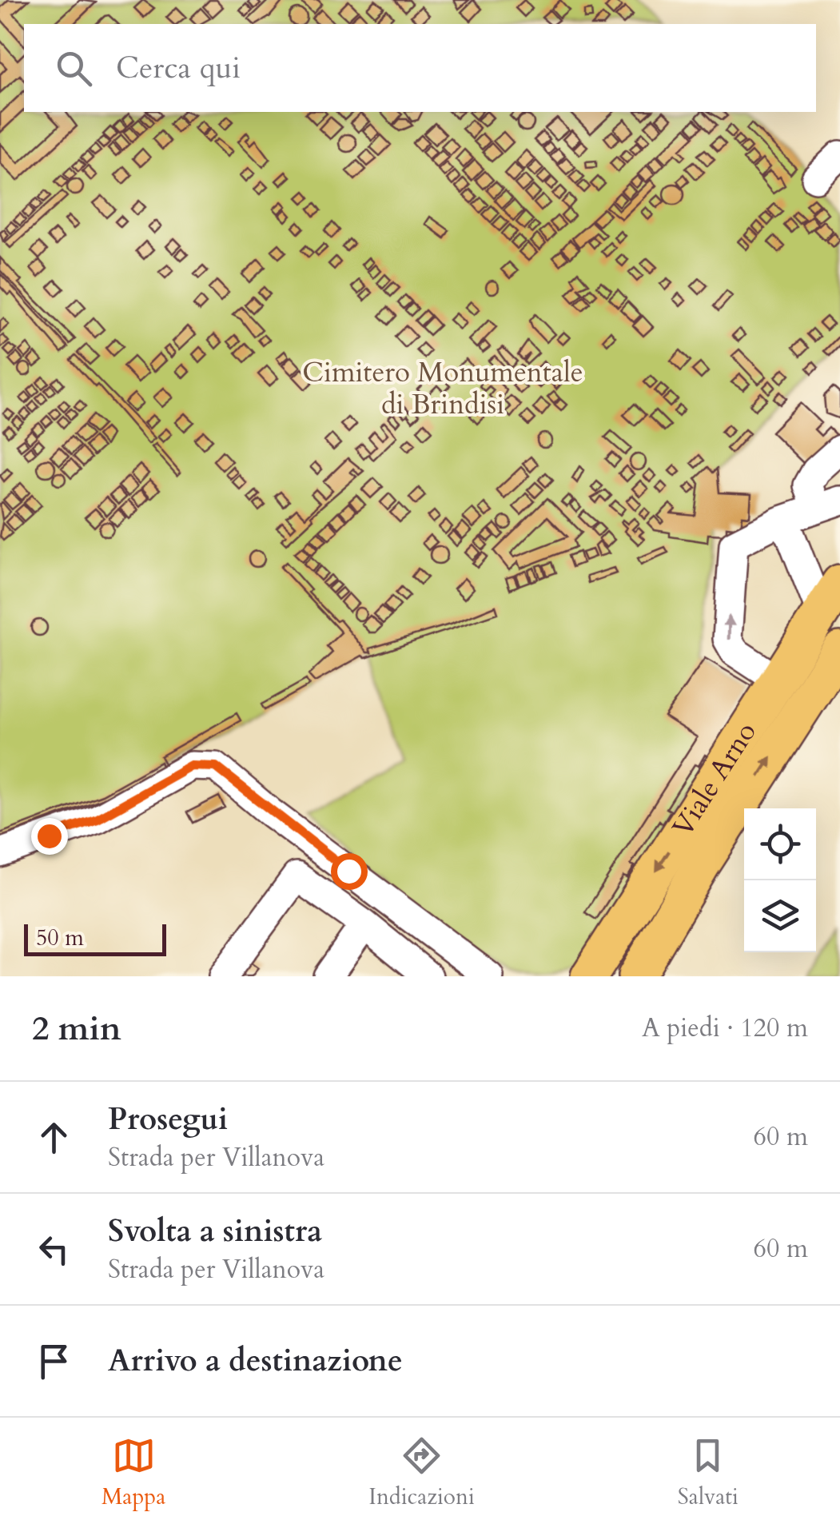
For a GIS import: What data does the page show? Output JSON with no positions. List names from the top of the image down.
{
  "streets": {
    "main road": ["Viale Arno"]
  },
  "parks": ["Cimitero Monumentale di Brindisi"],
  "scale_bar": "50 m",
  "page": {
    "search": "Cerca qui",
    "scale": "50 m",
    "heading": ["2 min", "A piedi · 120 m"],
    "list": [
      ["Prosegui", "Strada per Villanova", "60 m"],
      ["Svolta a sinistra", "Strada per Villanova", "60 m"],
      "Arrivo a destinazione"
    ],
    "nav": ["Mappa", "Indicazioni", "Salvati"]
  }
}
